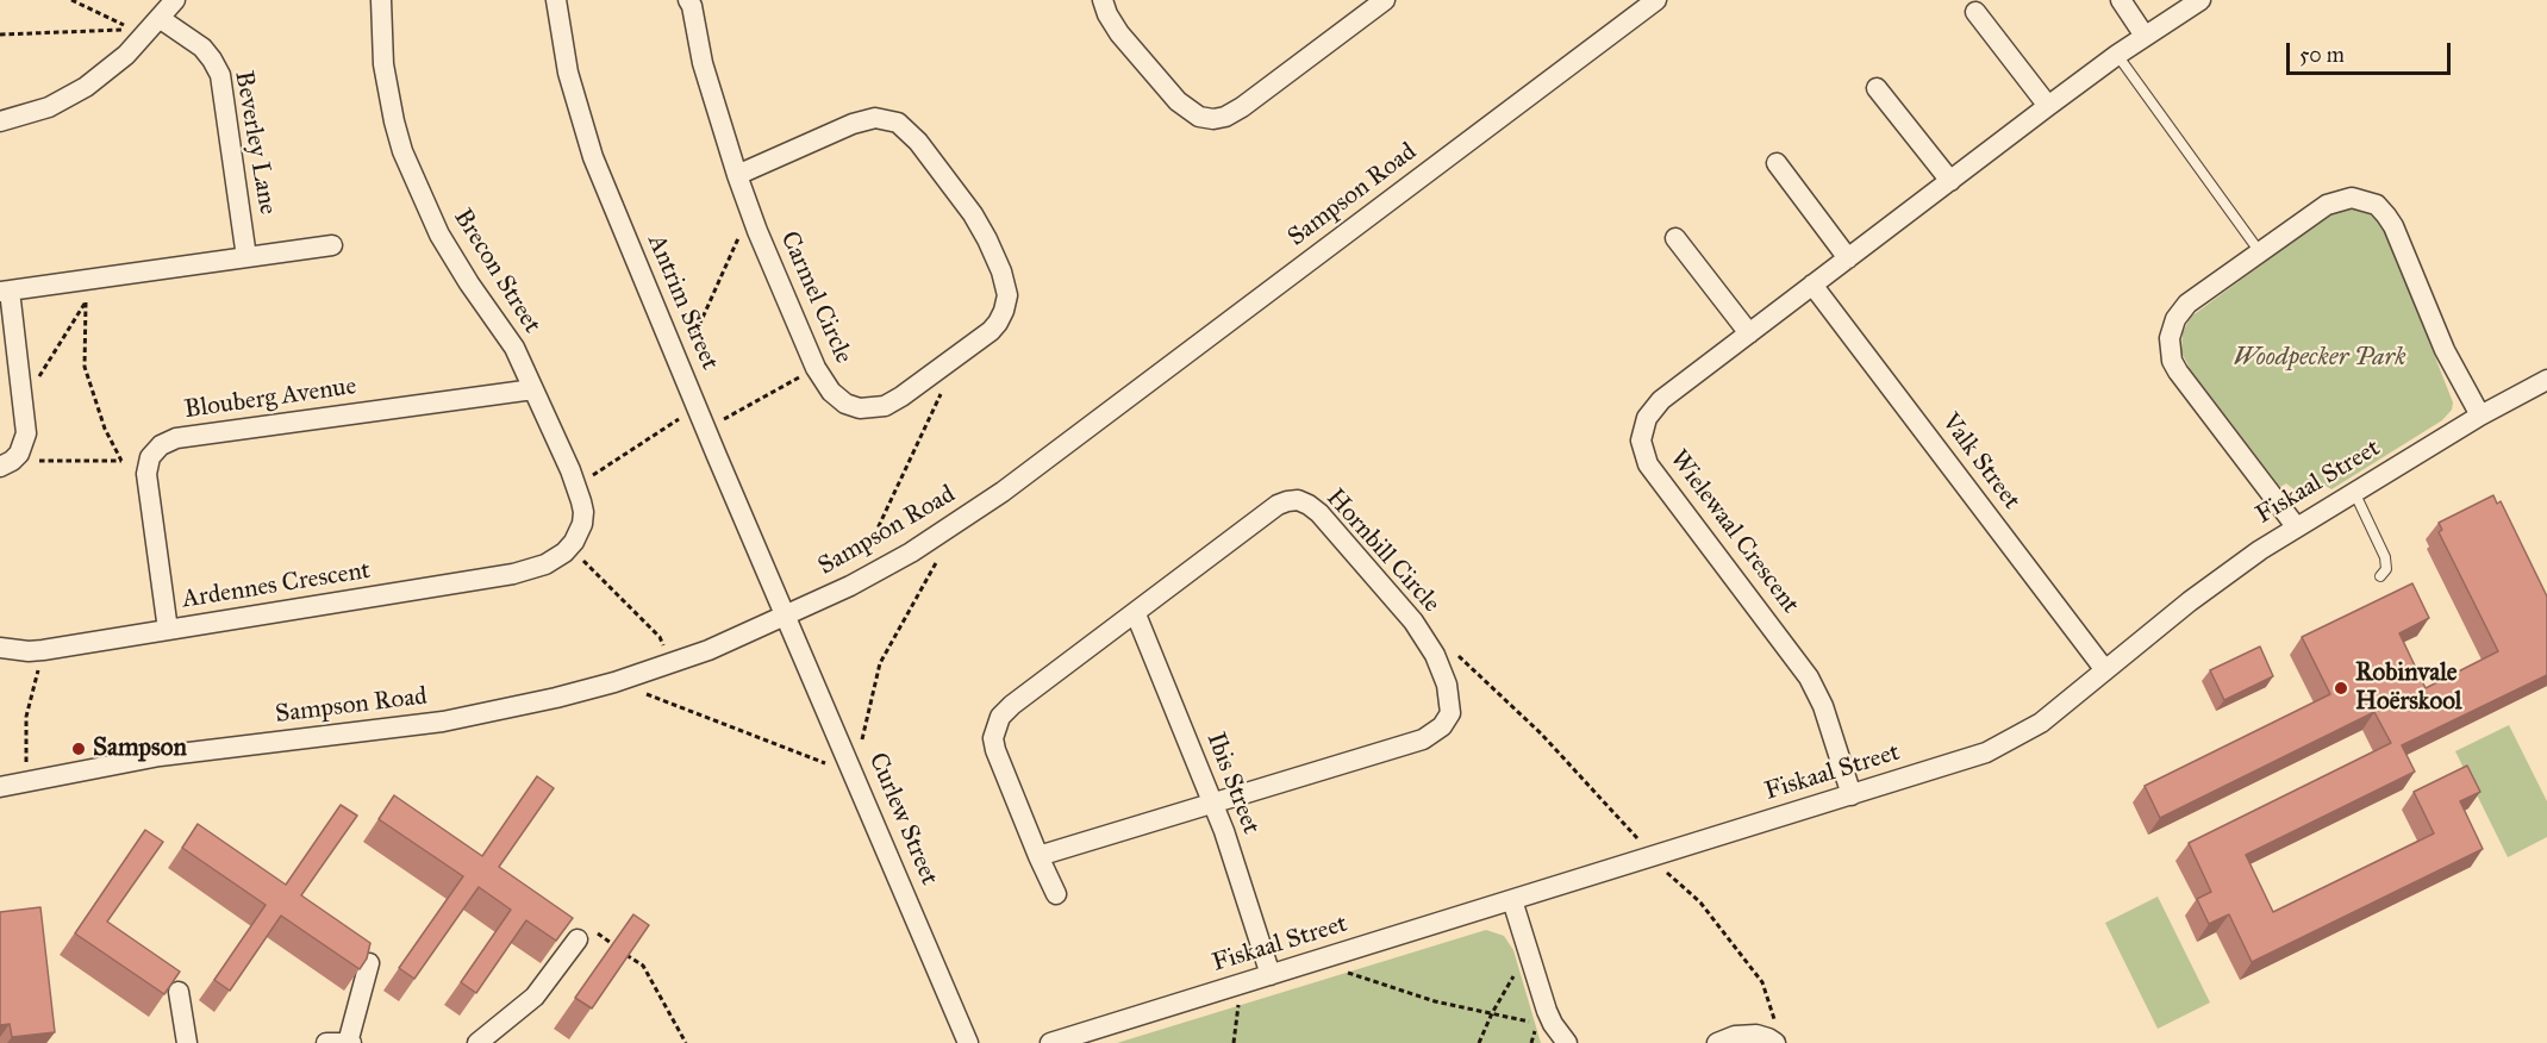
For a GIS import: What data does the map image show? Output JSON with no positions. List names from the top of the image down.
{
  "streets": {
    "street": [
      "Beverley Lane",
      "Sampson Road",
      "Brecon Street",
      "Carmel Circle",
      "Antrim Street",
      "Blouberg Avenue",
      "Valk Street",
      "Fiskaal Street",
      "Wielewaal Crescent",
      "Hornbill Circle",
      "Ardennes Crescent",
      "Ibis Street",
      "Curlew Street"
    ]
  },
  "crossings": [
    ["Sampson Road", "Antrim Street"],
    ["Sampson Road", "Curlew Street"],
    ["Brecon Street", "Blouberg Avenue"],
    ["Brecon Street", "Ardennes Crescent"],
    ["Antrim Street", "Curlew Street"],
    ["Blouberg Avenue", "Ardennes Crescent"],
    ["Valk Street", "Fiskaal Street"],
    ["Valk Street", "Wielewaal Crescent"],
    ["Fiskaal Street", "Wielewaal Crescent"],
    ["Fiskaal Street", "Ibis Street"],
    ["Hornbill Circle", "Ibis Street"]
  ],
  "parks": ["Woodpecker Park"],
  "places": ["Robinvale Hoërskool", "Sampson"],
  "scale_bar": "50 m"
}
